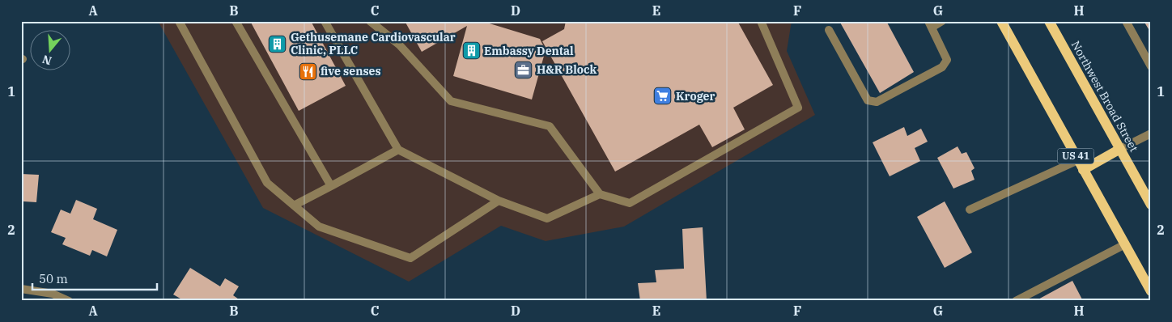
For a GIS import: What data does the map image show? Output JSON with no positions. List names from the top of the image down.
{
  "streets": {
    "main road": ["Northwest Broad Street", "US 41"]
  },
  "places": {
    "building": ["Gethusemane Cardiovascular Clinic, PLLC", "Embassy Dental"],
    "office": ["H&R Block"],
    "restaurant": ["five senses"],
    "supermarket": ["Kroger"]
  },
  "scale_bar": "50 m",
  "north": "bottom",
  "grid": {
    "columns": [
      "A",
      "B",
      "C",
      "D",
      "E",
      "F",
      "G",
      "H"
    ],
    "rows": ["1", "2"]
  }
}
